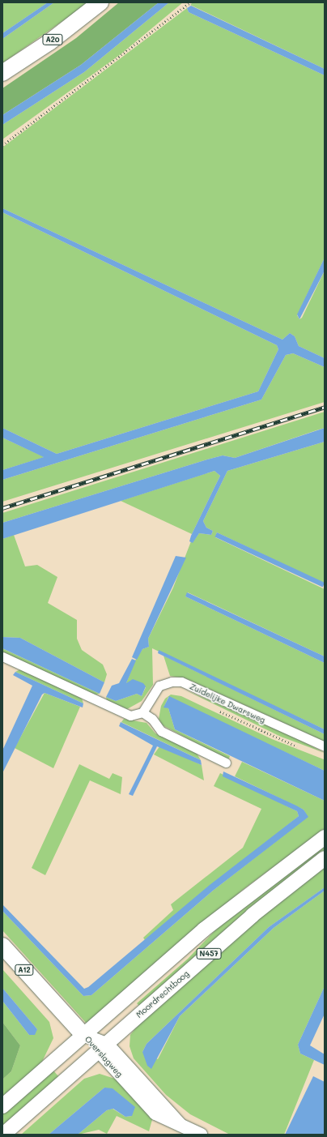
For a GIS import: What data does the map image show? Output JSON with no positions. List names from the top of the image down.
{
  "streets": {
    "highway": ["A20", "A12"],
    "main road": ["N457", "Moordrechtboog", "Overslagweg"],
    "street": ["Zuidelijke Dwarsweg"]
  },
  "crossings": [
    ["N457", "A12"],
    ["N457", "Overslagweg"],
    ["A12", "Overslagweg"],
    ["Moordrechtboog", "Overslagweg"]
  ]
}
